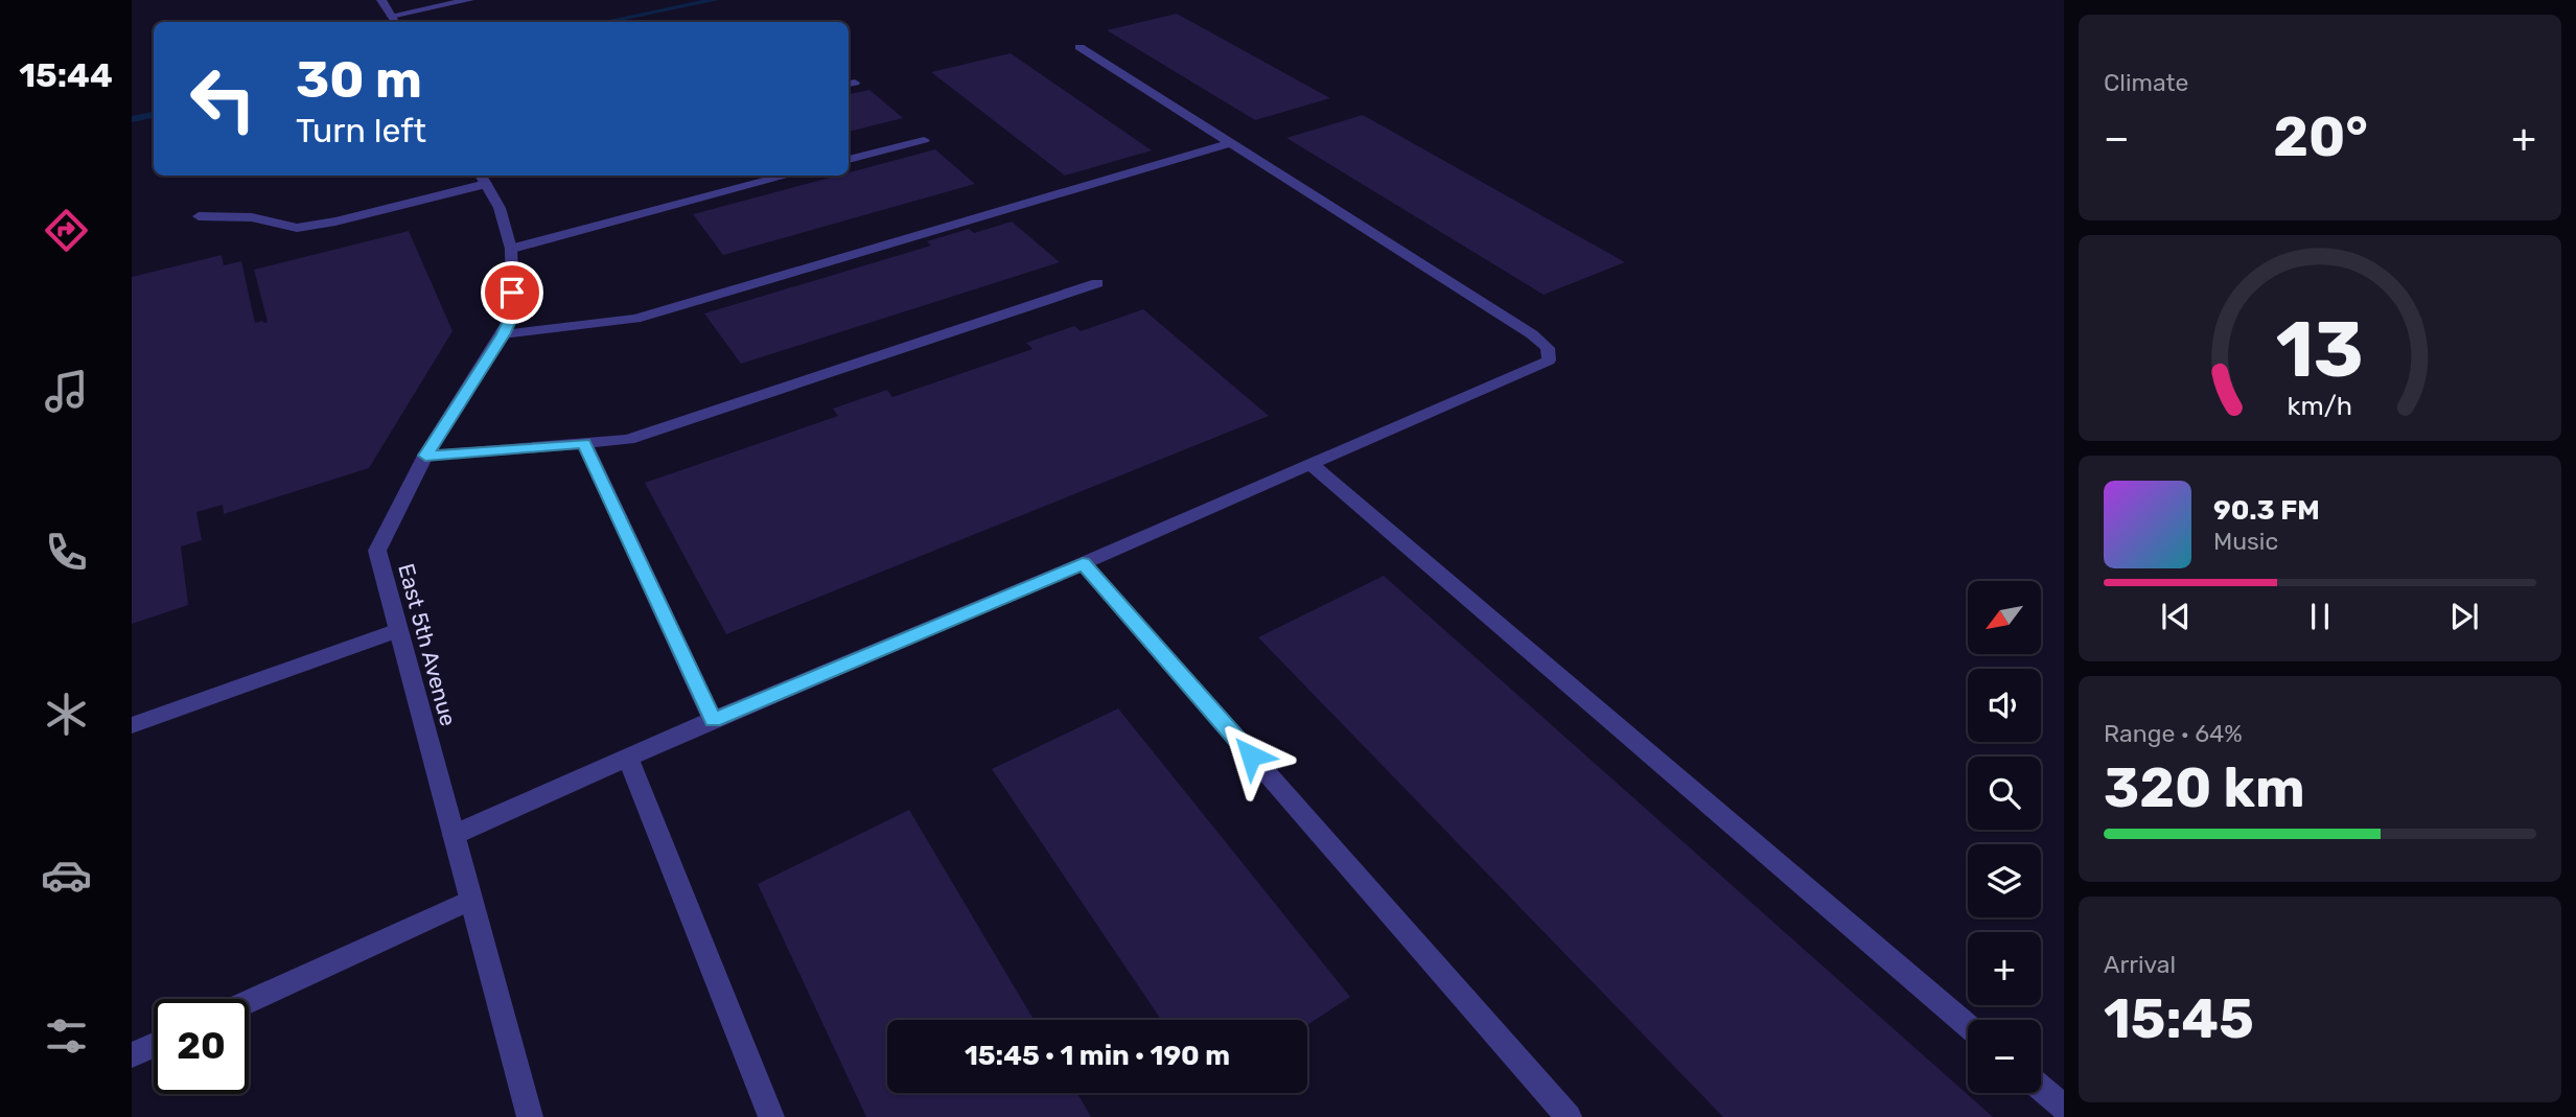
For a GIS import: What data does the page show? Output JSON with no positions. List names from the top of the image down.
{
  "streets": {
    "street": ["East 5th Avenue"]
  },
  "north": "bottom left",
  "page": {
    "tabs": "15:44",
    "tile": [
      "Climate",
      ["Range · 64%", "320 km"],
      ["Arrival", "15:45"]
    ],
    "turn": ["30 m", "Turn left"],
    "heat": ["−", "20°", "+"],
    "song": ["90.3 FM", "Music"],
    "map_buttons": ["+", "−"],
    "limit": "20",
    "trip": "15:45 · 1 min · 190 m",
    "gauge": ["13", "km/h"]
  }
}
